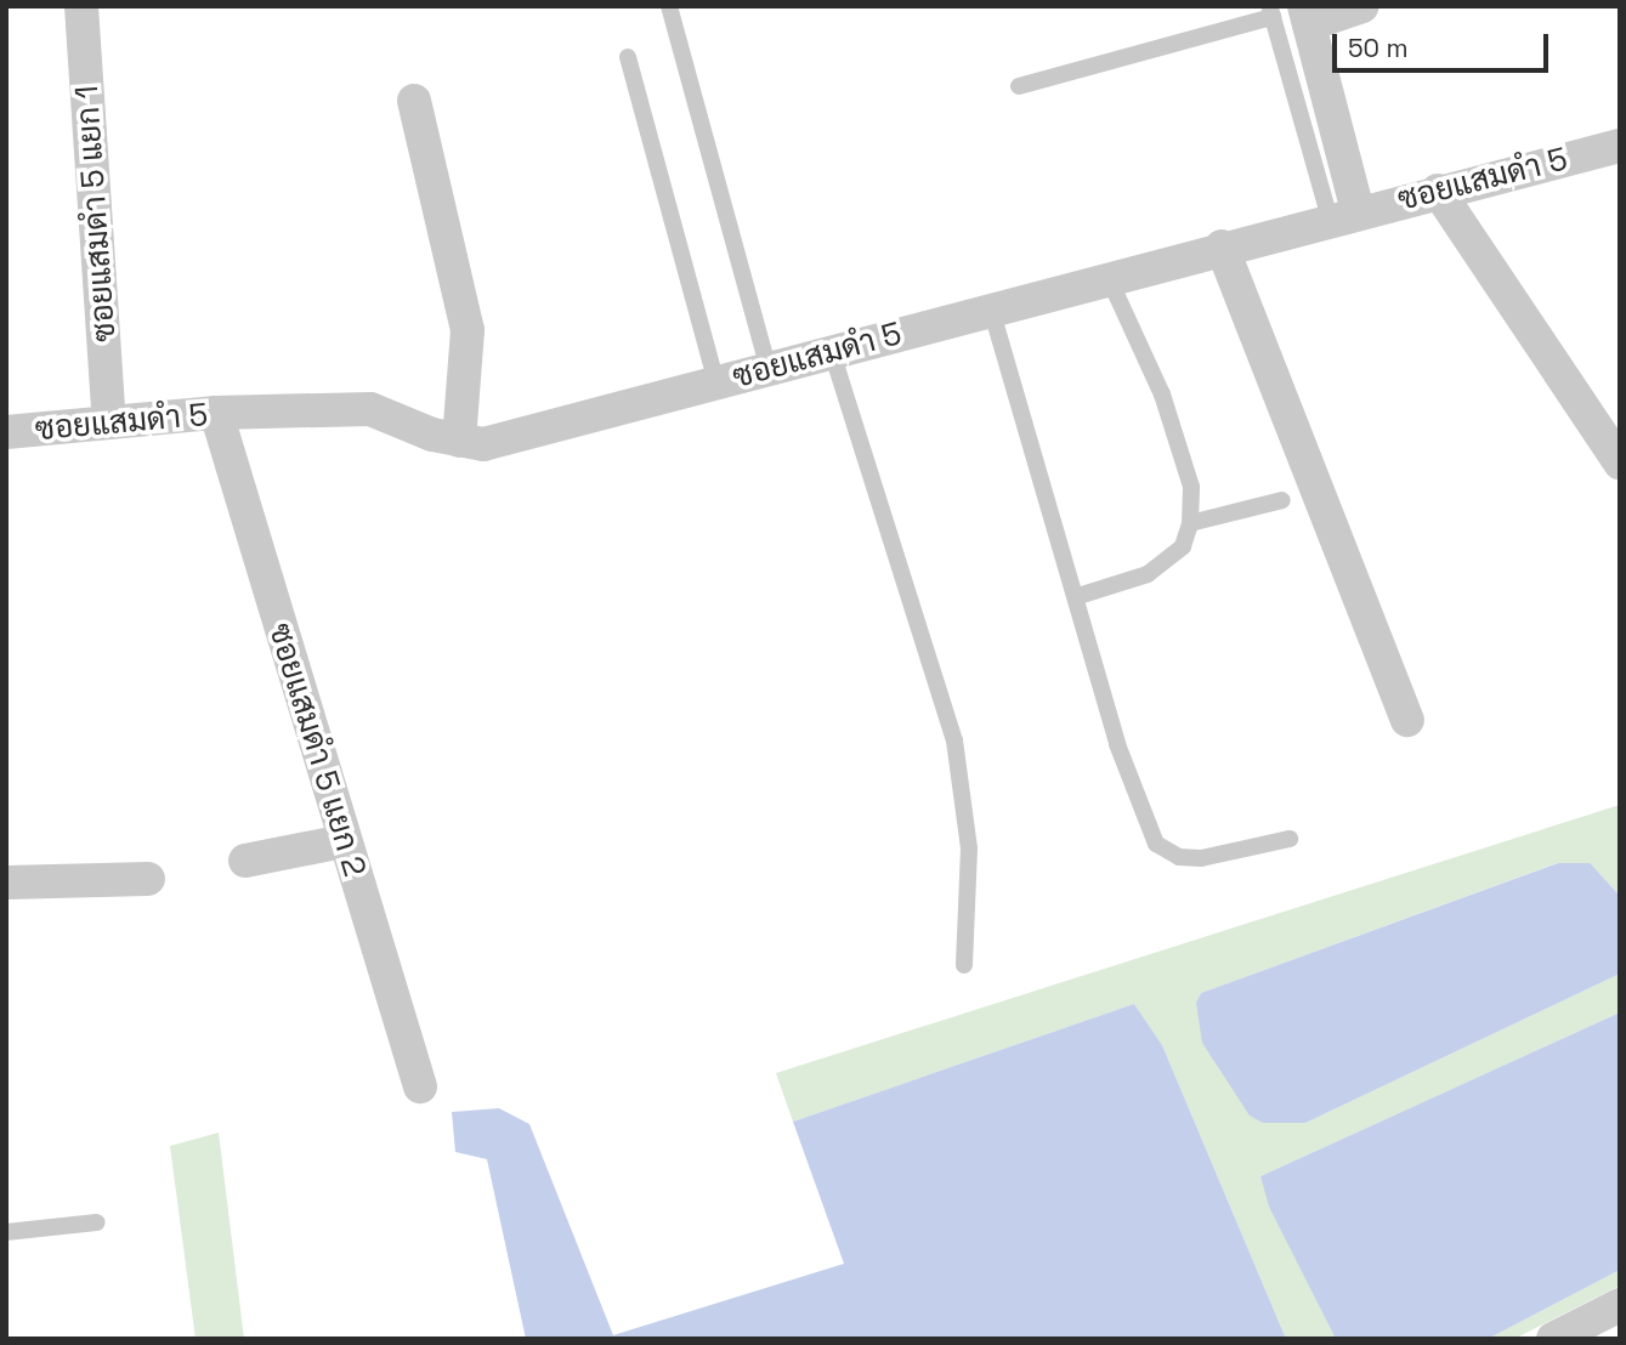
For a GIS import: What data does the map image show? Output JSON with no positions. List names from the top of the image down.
{
  "streets": {
    "street": ["ซอยแสมดำ 5", "ซอยแสมดำ 5 แยก 1", "ซอยแสมดำ 5 แยก 2"]
  },
  "crossings": [
    ["ซอยแสมดำ 5", "ซอยแสมดำ 5 แยก 1"],
    ["ซอยแสมดำ 5", "ซอยแสมดำ 5 แยก 2"]
  ],
  "scale_bar": "50 m"
}
